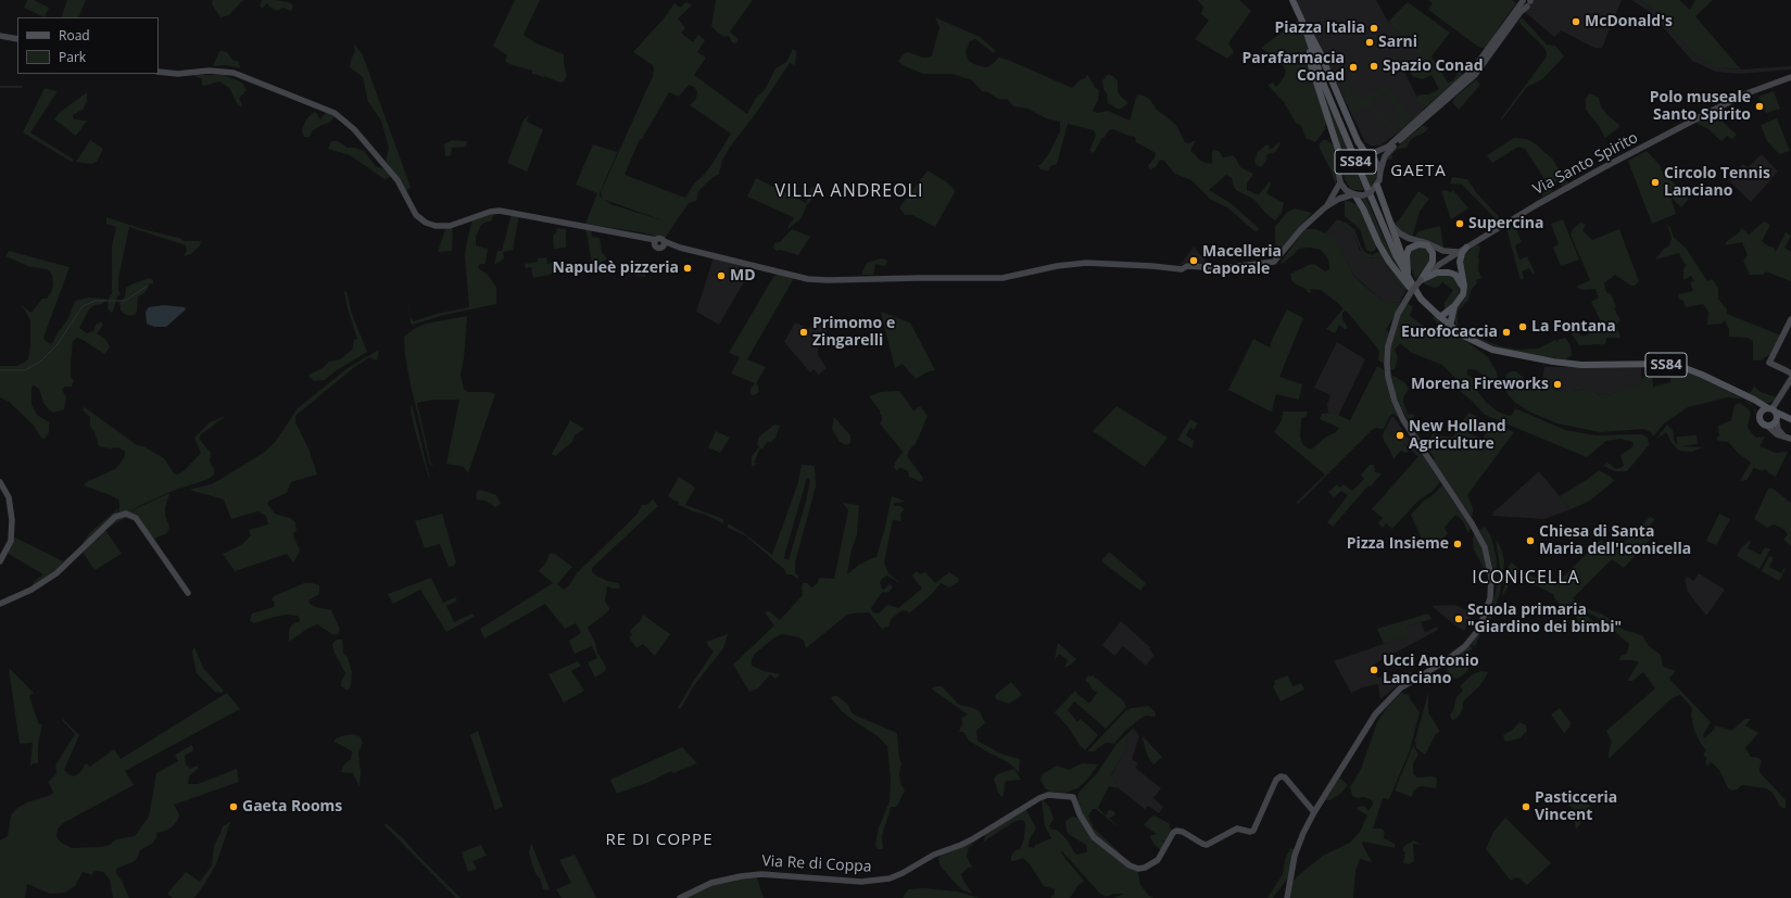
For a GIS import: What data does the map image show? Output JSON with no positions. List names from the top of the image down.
{
  "streets": {
    "main road": ["SS84", "Via Santo Spirito", "Via Re di Coppa"]
  },
  "crossings": [
    ["Via Santo Spirito", "Via Re di Coppa"]
  ],
  "districts": [
    "GAETA",
    "VILLA ANDREOLI",
    "ICONICELLA",
    "RE DI COPPE"
  ],
  "places": [
    "McDonald's",
    "Piazza Italia",
    "Sarni",
    "Spazio Conad",
    "Parafarmacia Conad",
    "Polo museale Santo Spirito",
    "Circolo Tennis Lanciano",
    "Supercina",
    "Macelleria Caporale",
    "Napuleè pizzeria",
    "MD",
    "La Fontana",
    "Primomo e Zingarelli",
    "Eurofocaccia",
    "Morena Fireworks",
    "New Holland Agriculture",
    "Chiesa di Santa Maria dell'Iconicella",
    "Pizza Insieme",
    "Scuola primaria \"Giardino dei bimbi\"",
    "Ucci Antonio Lanciano",
    "Gaeta Rooms",
    "Pasticceria Vincent"
  ],
  "legend": ["Road", "Park"]
}
